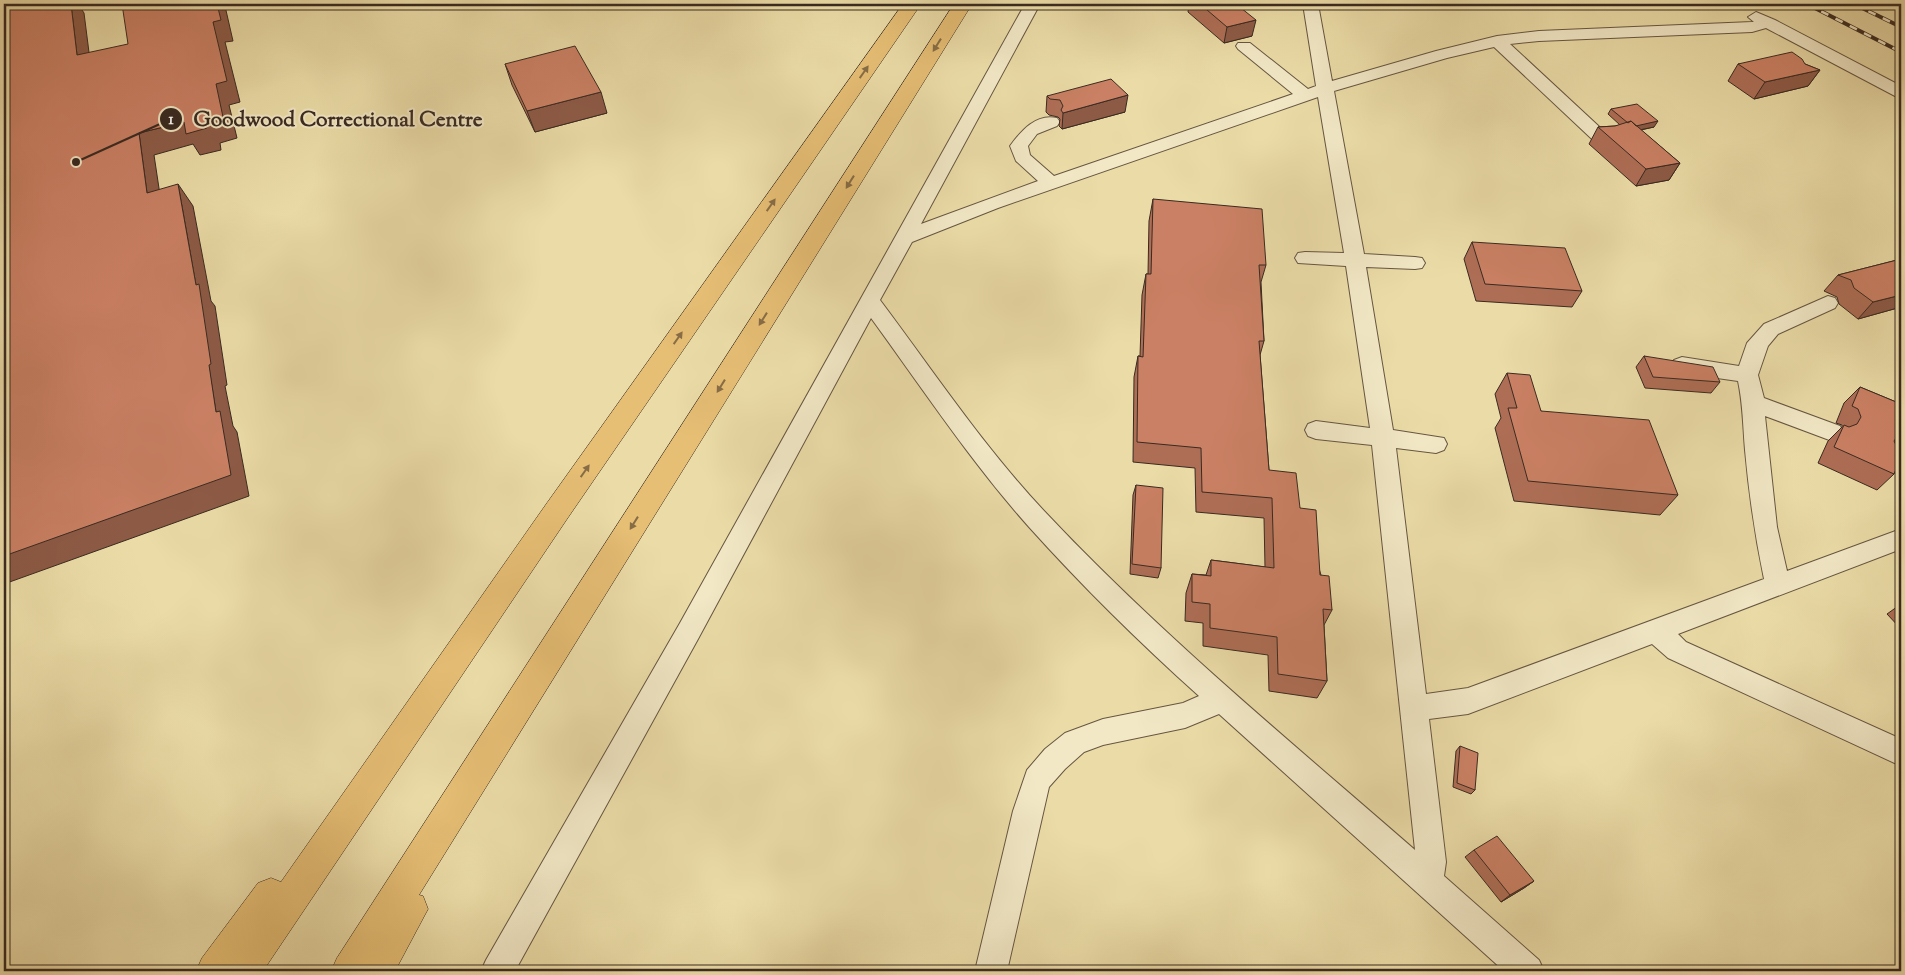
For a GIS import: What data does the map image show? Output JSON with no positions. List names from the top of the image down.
{
  "places": ["Goodwood Correctional Centre"]
}
